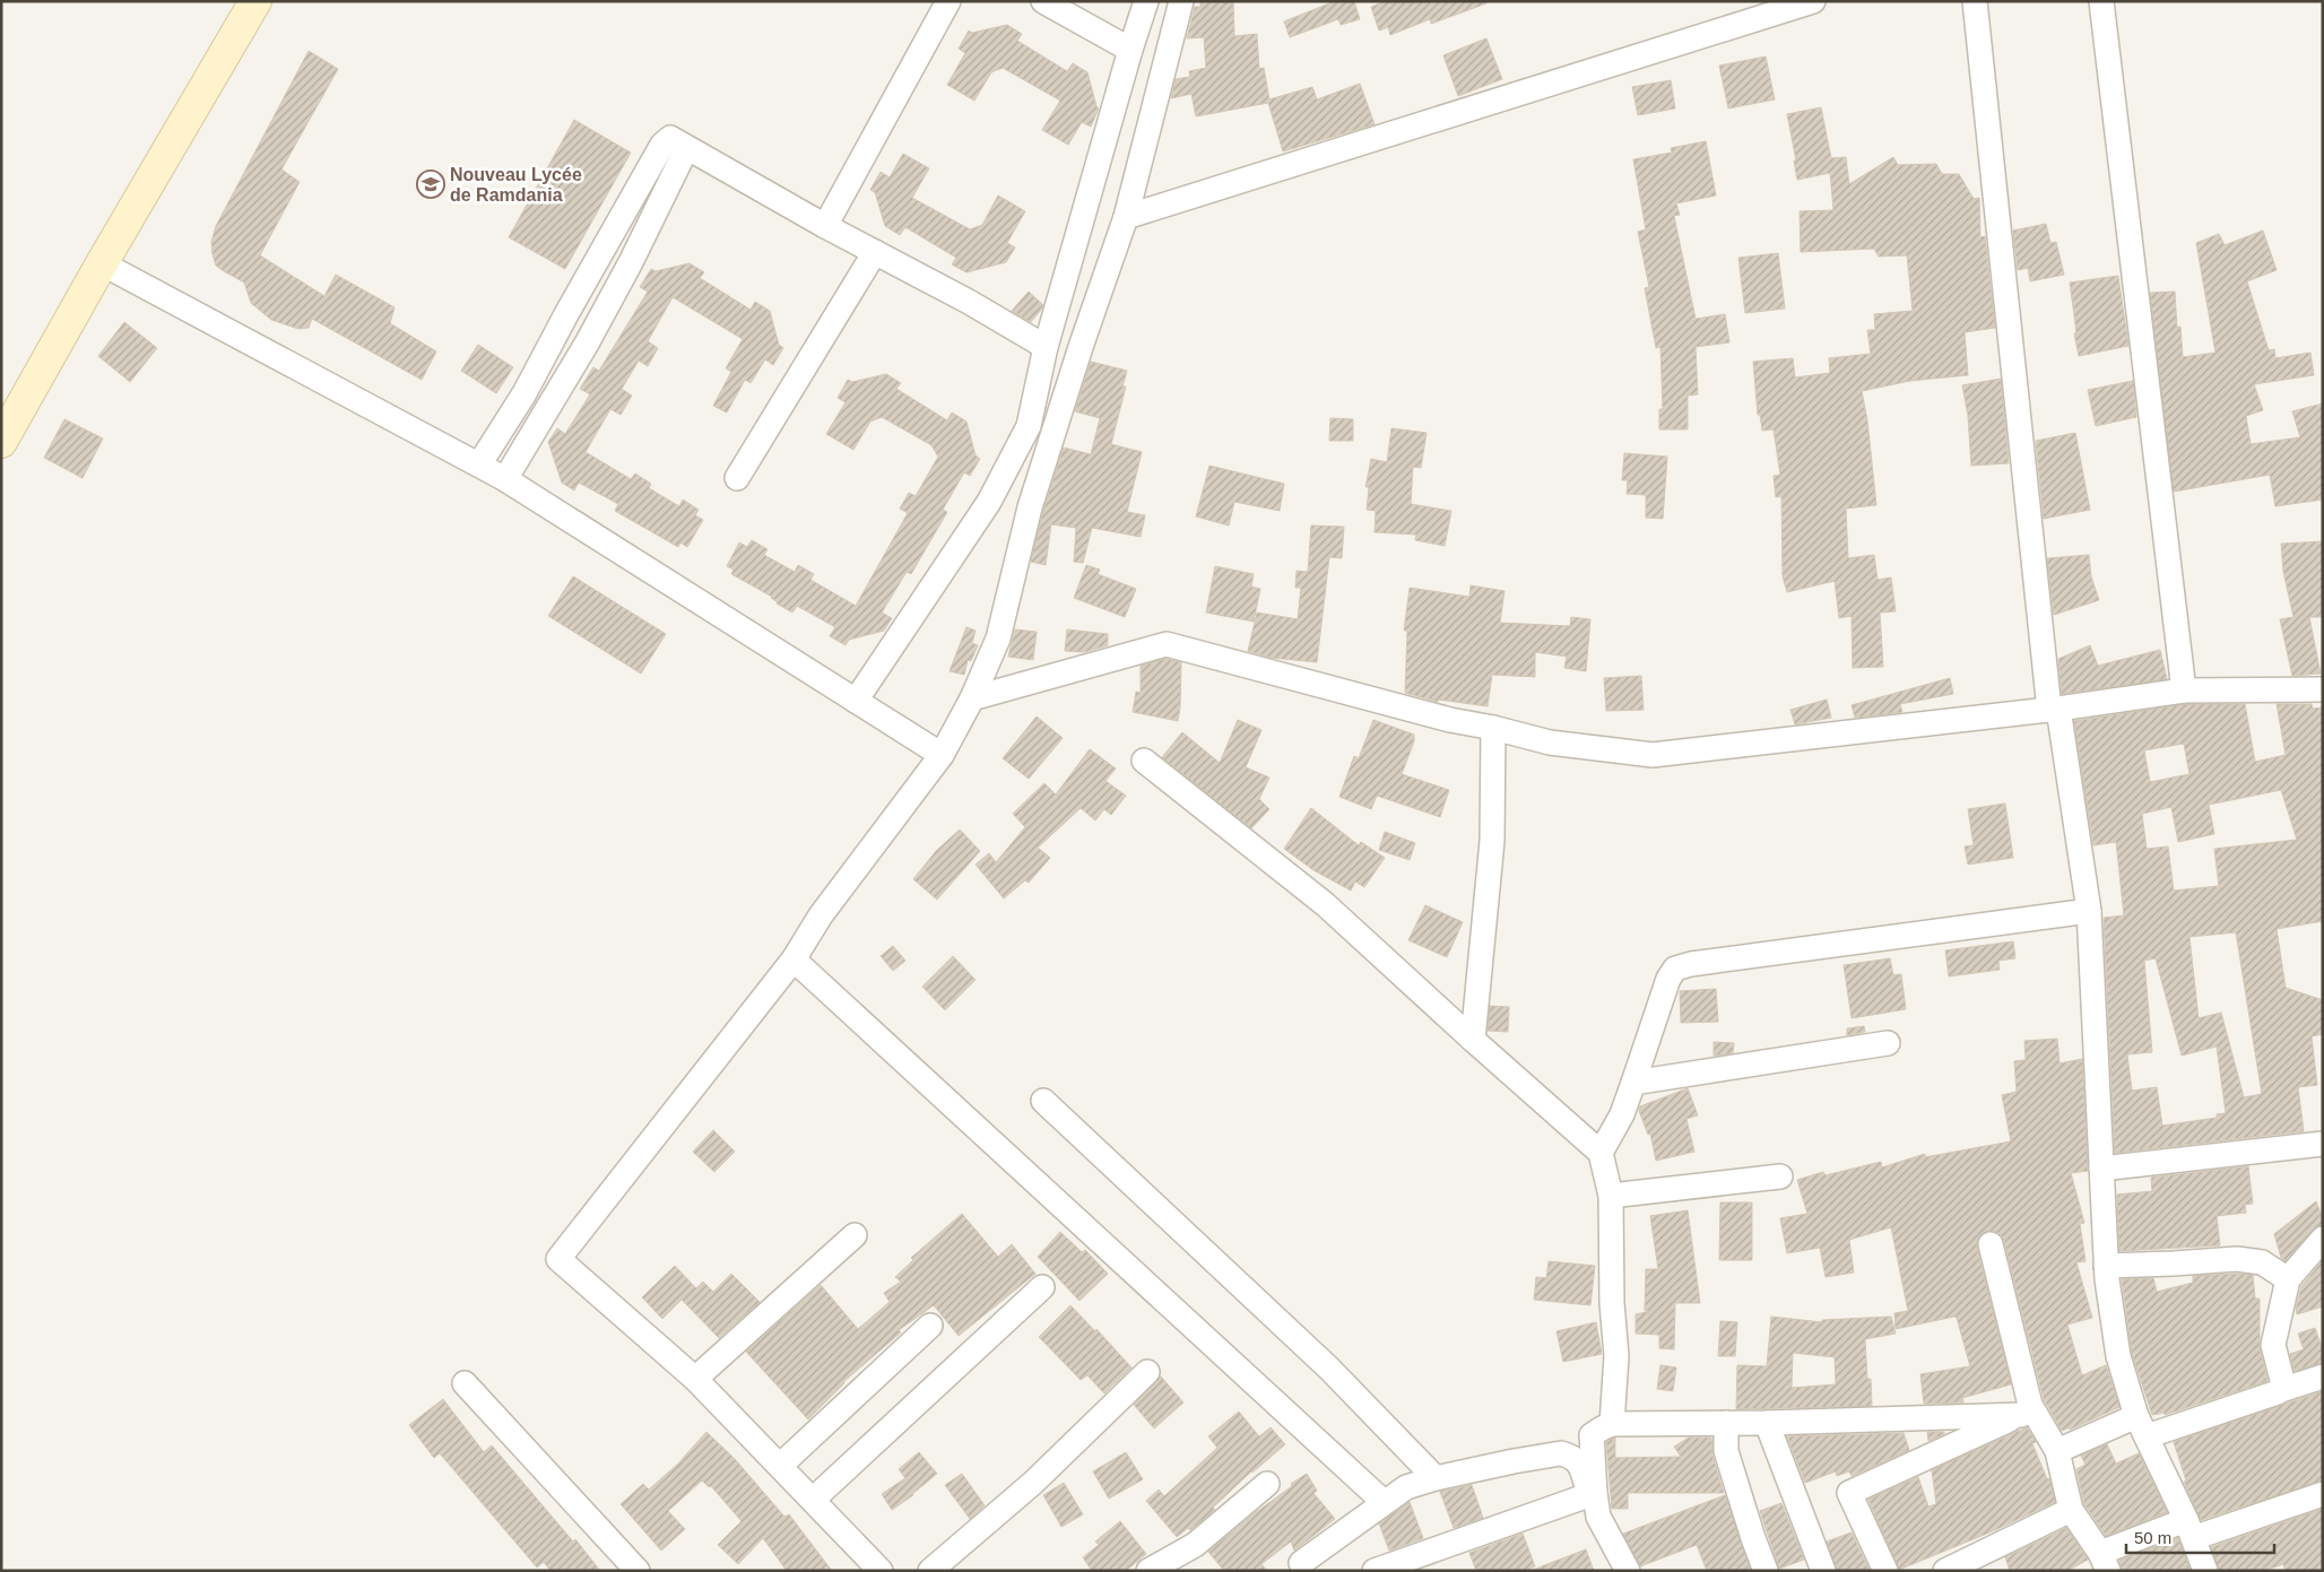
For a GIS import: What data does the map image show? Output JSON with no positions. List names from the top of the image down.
{
  "places": {
    "school or university": ["Nouveau Lycée de Ramdania"]
  },
  "scale_bar": "50 m"
}
